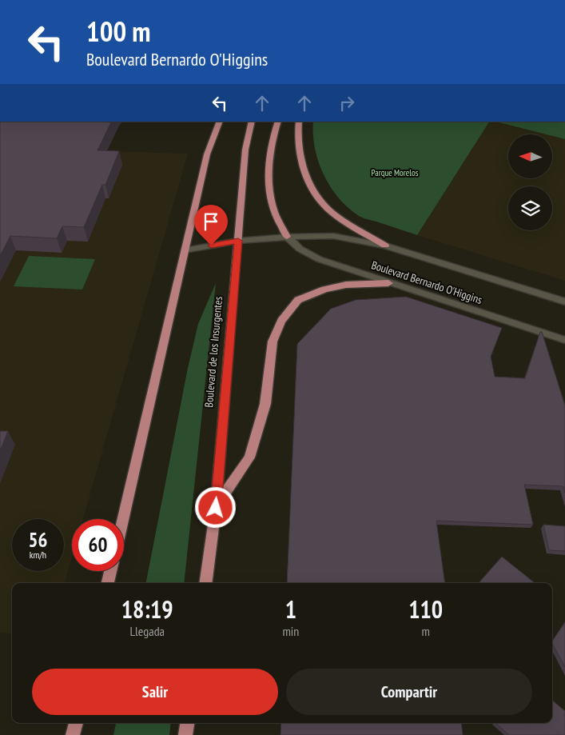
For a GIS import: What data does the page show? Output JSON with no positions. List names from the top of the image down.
{
  "streets": {
    "main road": ["Boulevard Bernardo O'Higgins", "Boulevard de los Insurgentes"]
  },
  "crossings": [
    ["Boulevard Bernardo O'Higgins", "Boulevard de los Insurgentes"]
  ],
  "parks": ["Parque Morelos"],
  "north": "left",
  "page": {
    "turn": ["100 m", "Boulevard Bernardo O'Higgins"],
    "speed": "56 km/h",
    "limit": "60",
    "eta": [
      "18:19",
      "Llegada",
      "1",
      "min",
      "110",
      "m"
    ],
    "buttons": ["Salir", "Compartir"]
  }
}
